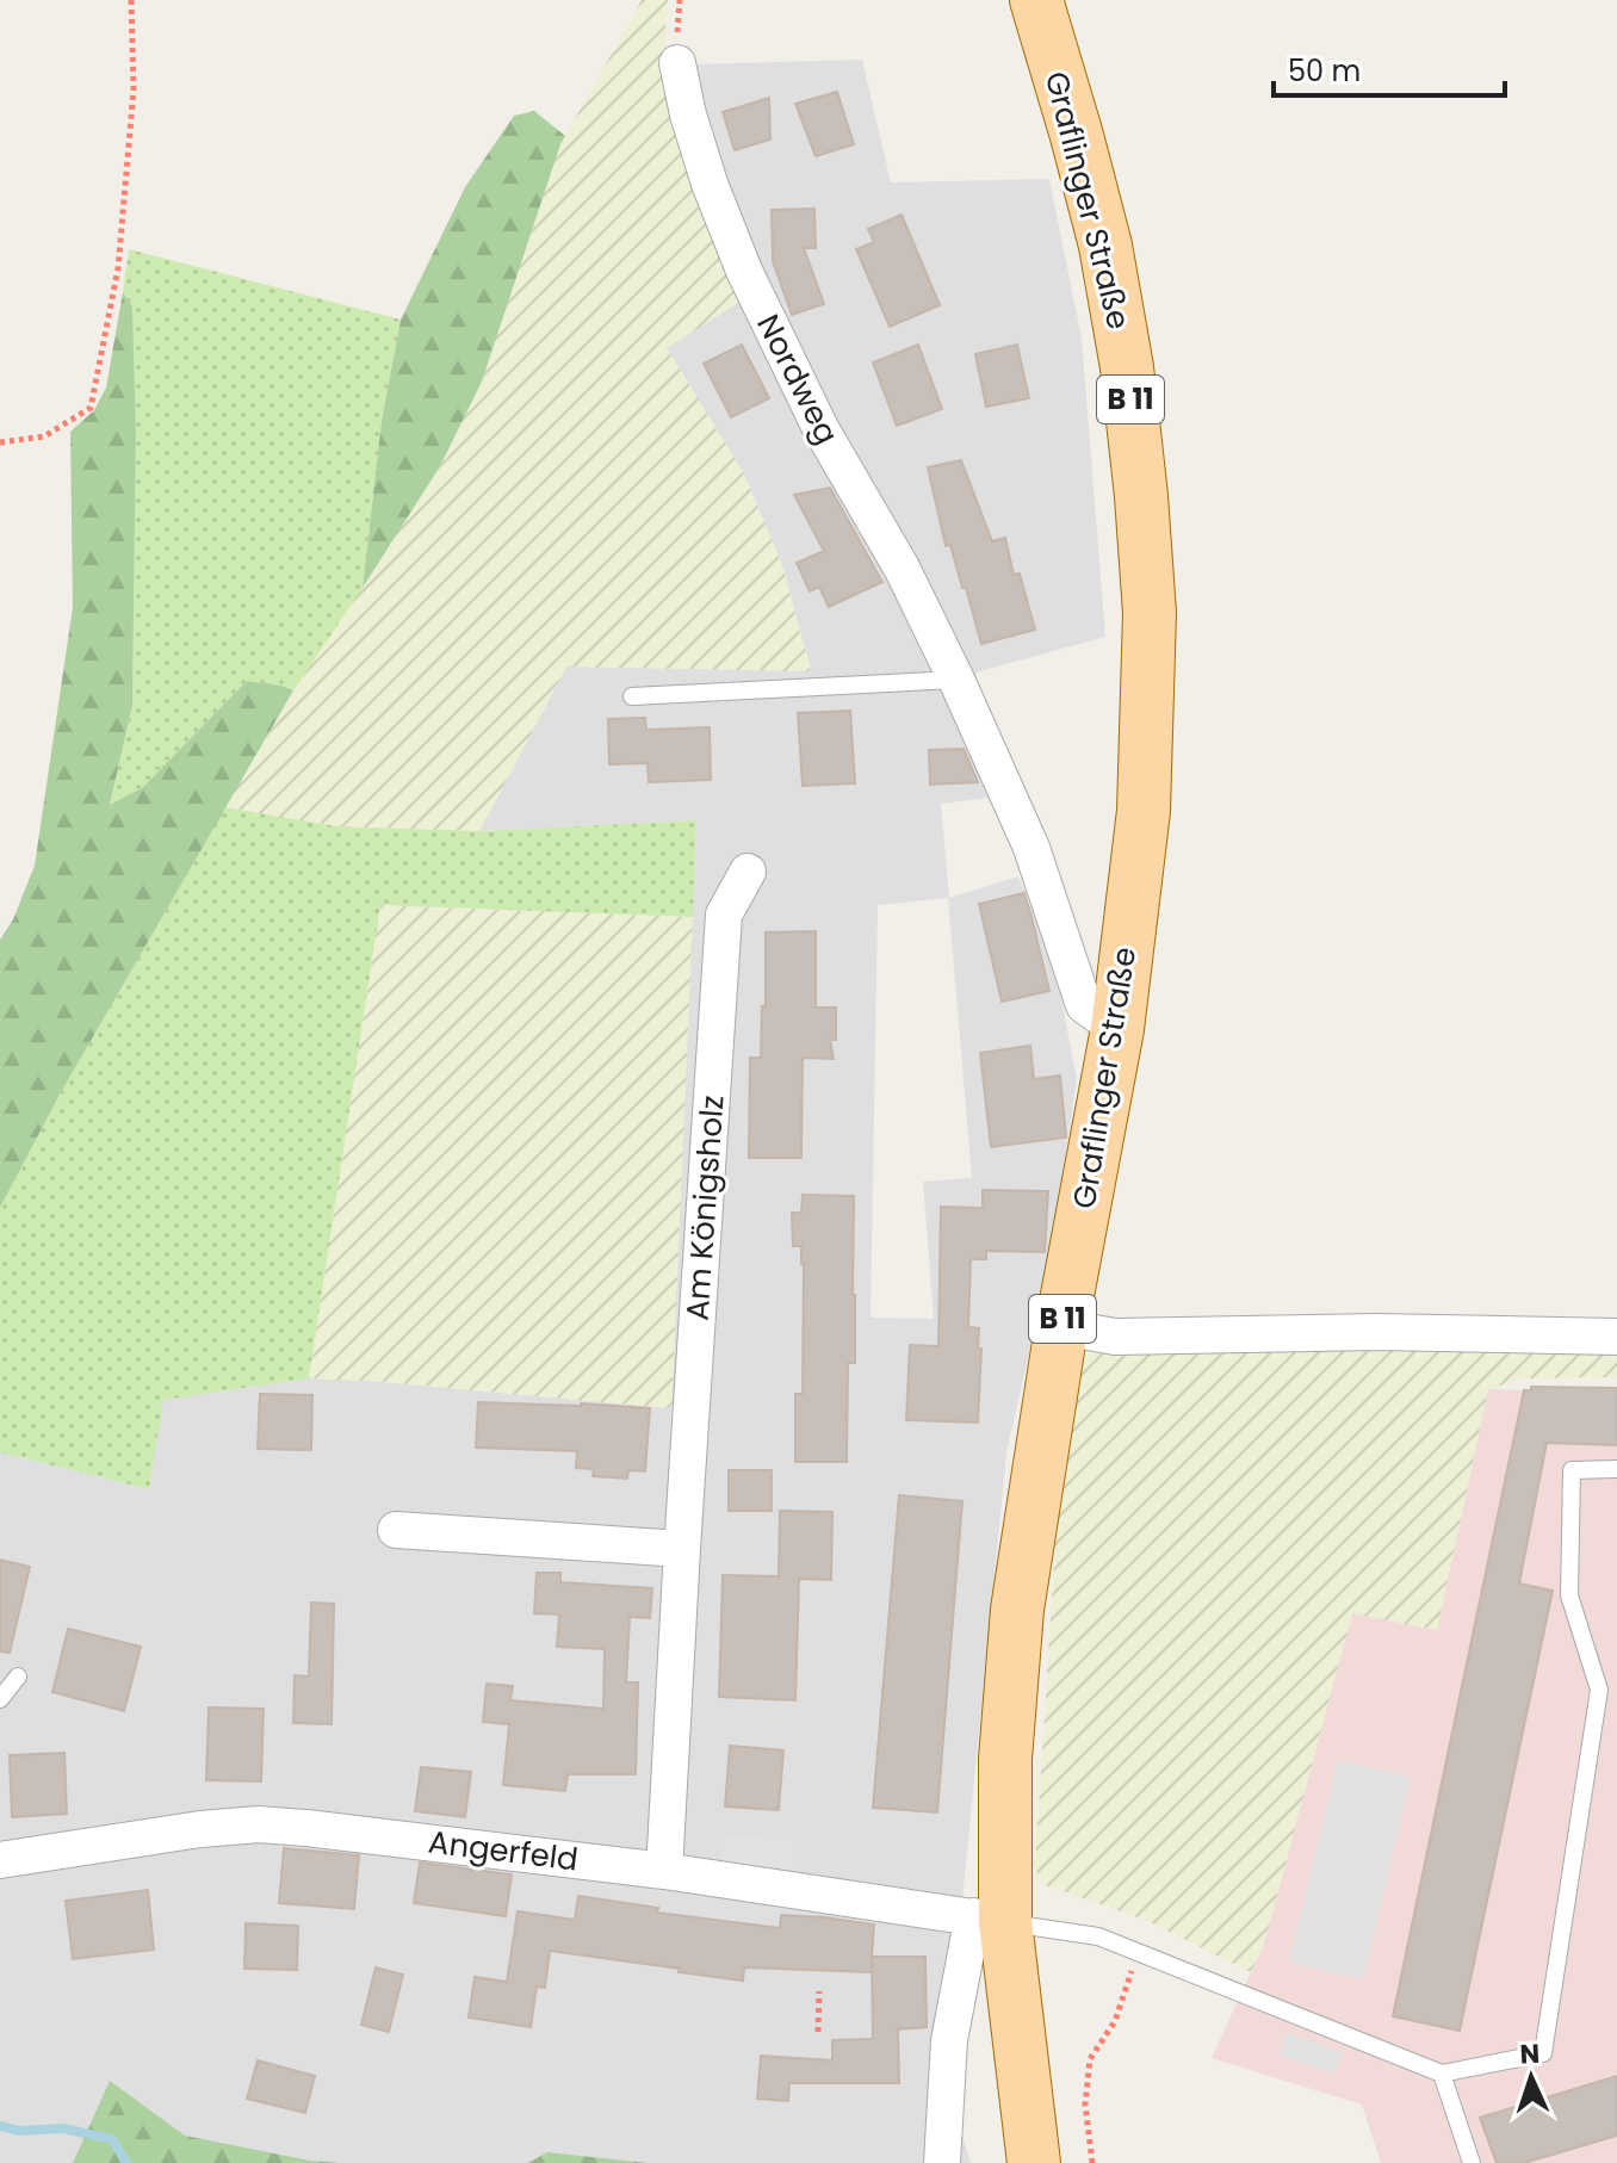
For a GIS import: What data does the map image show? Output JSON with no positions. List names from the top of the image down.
{
  "streets": {
    "main road": ["Graflinger Straße", "B 11"],
    "street": ["Nordweg", "Am Königsholz", "Angerfeld"]
  },
  "crossings": [
    ["Graflinger Straße", "Nordweg"],
    ["Graflinger Straße", "Angerfeld"],
    ["Am Königsholz", "Angerfeld"]
  ],
  "scale_bar": "50 m",
  "north": "top"
}
